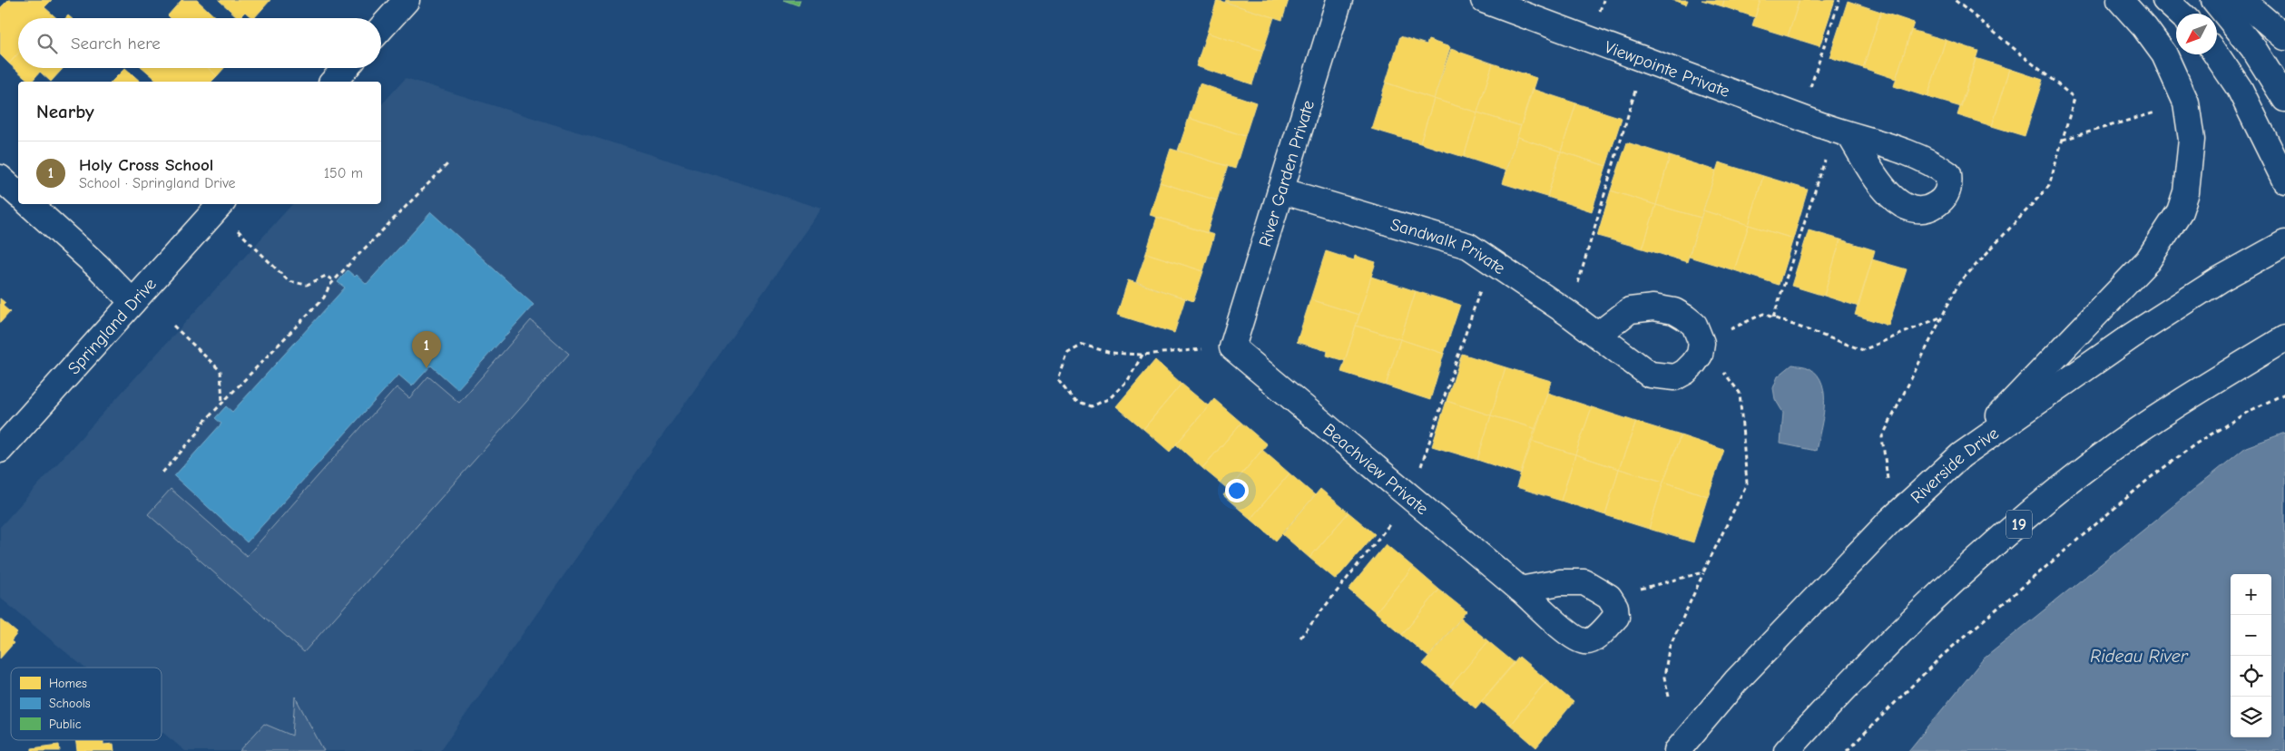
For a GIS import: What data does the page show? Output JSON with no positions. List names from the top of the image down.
{
  "streets": {
    "street": [
      "Viewpointe Private",
      "River Garden Private",
      "Sandwalk Private",
      "Springland Drive",
      "Riverside Drive",
      "Beachview Private",
      "19"
    ]
  },
  "crossings": [
    ["River Garden Private", "Sandwalk Private"],
    ["River Garden Private", "Beachview Private"]
  ],
  "water": ["Rideau River"],
  "legend": ["Homes", "Schools", "Public"],
  "north": "bottom left",
  "page": {
    "search": "Search here",
    "heading": "Nearby",
    "list": [
      {
        "mark": "1",
        "name": "Holy Cross School",
        "note": "School · Springland Drive",
        "value": "150 m"
      }
    ],
    "pins": "1",
    "map_buttons": ["+", "−"]
  }
}
